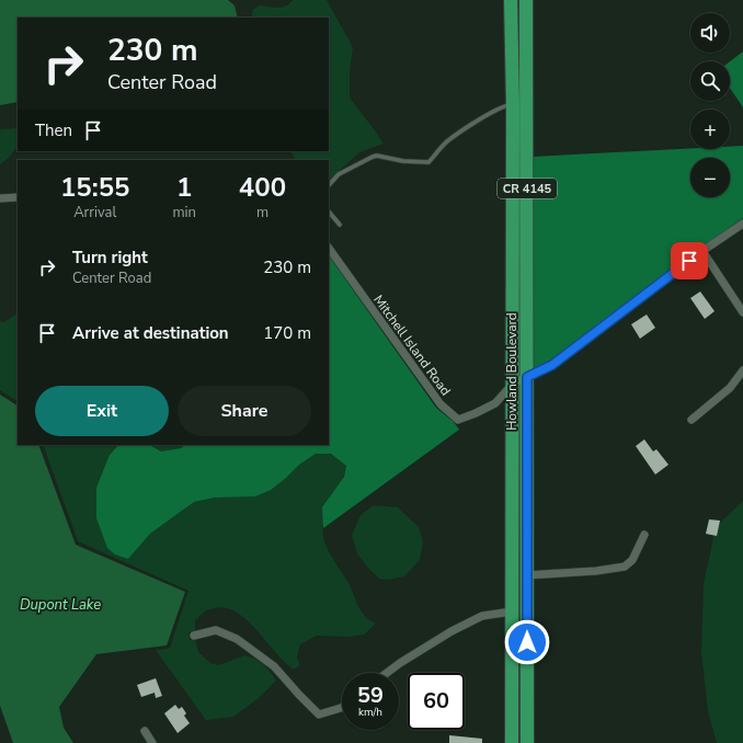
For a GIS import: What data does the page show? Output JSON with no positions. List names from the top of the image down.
{
  "streets": {
    "main road": ["CR 4145", "Howland Boulevard"],
    "street": ["Mitchell Island Road"]
  },
  "crossings": [
    ["Mitchell Island Road", "Howland Boulevard"]
  ],
  "water": ["Dupont Lake"],
  "page": {
    "map_buttons": ["+", "−"],
    "turn": ["230 m", "Center Road"],
    "then": "Then",
    "eta": [
      "15:55",
      "Arrival",
      "1",
      "min",
      "400",
      "m"
    ],
    "list": [
      {
        "name": "Turn right",
        "note": "Center Road",
        "value": "230 m"
      },
      {
        "name": "Arrive at destination",
        "value": "170 m"
      }
    ],
    "buttons": ["Exit", "Share"],
    "speed": "59 km/h",
    "limit": "60"
  }
}
